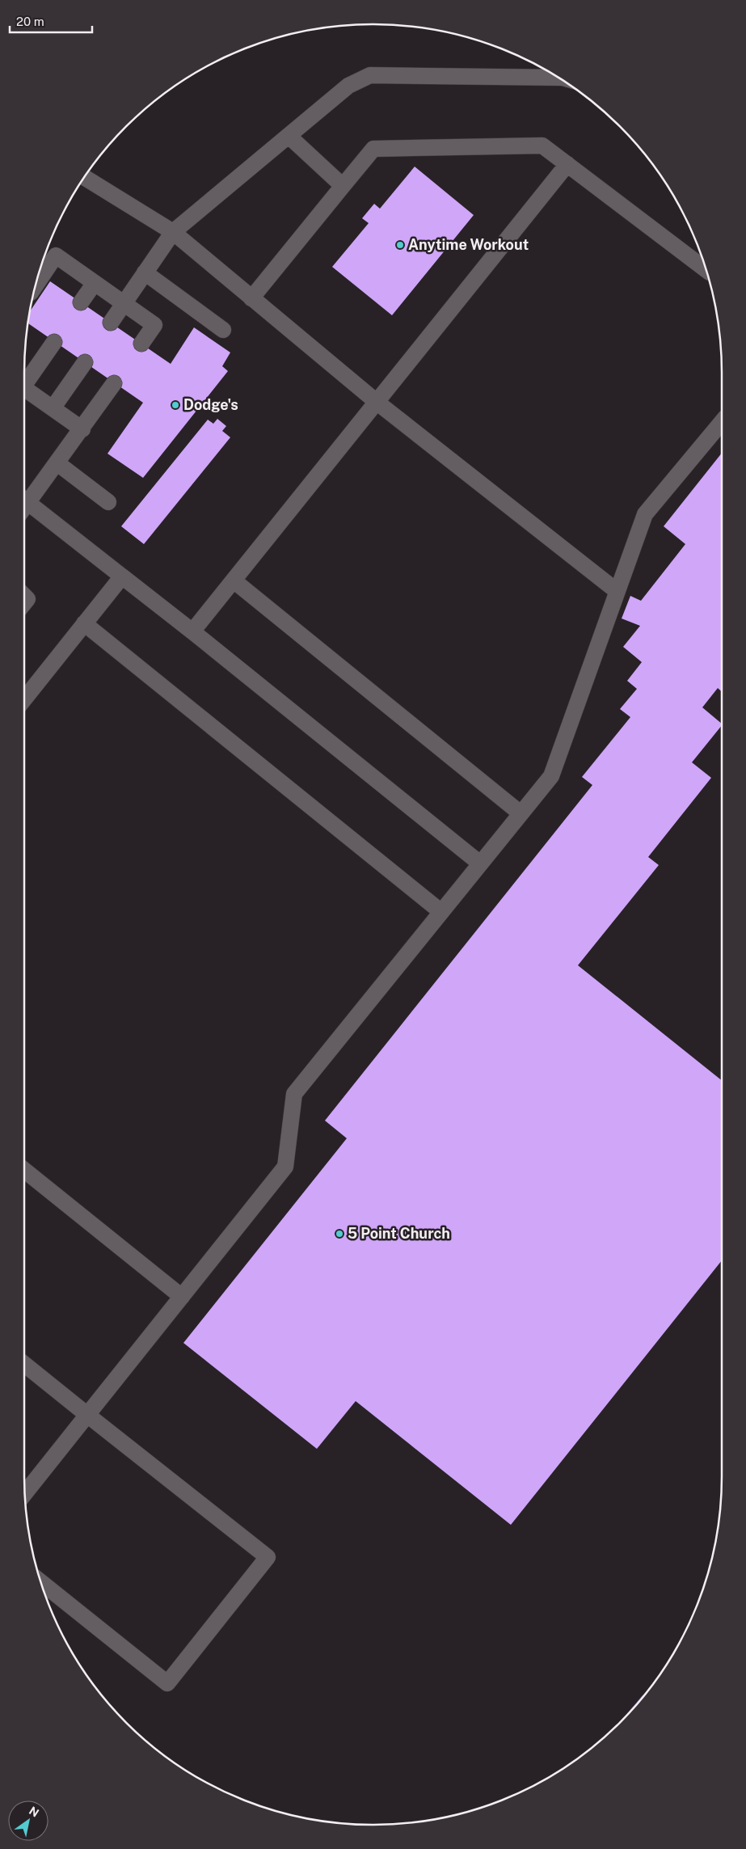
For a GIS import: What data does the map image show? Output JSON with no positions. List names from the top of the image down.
{
  "places": ["Anytime Workout", "Dodge's", "5 Point Church"],
  "scale_bar": "20 m",
  "north": "top right"
}
